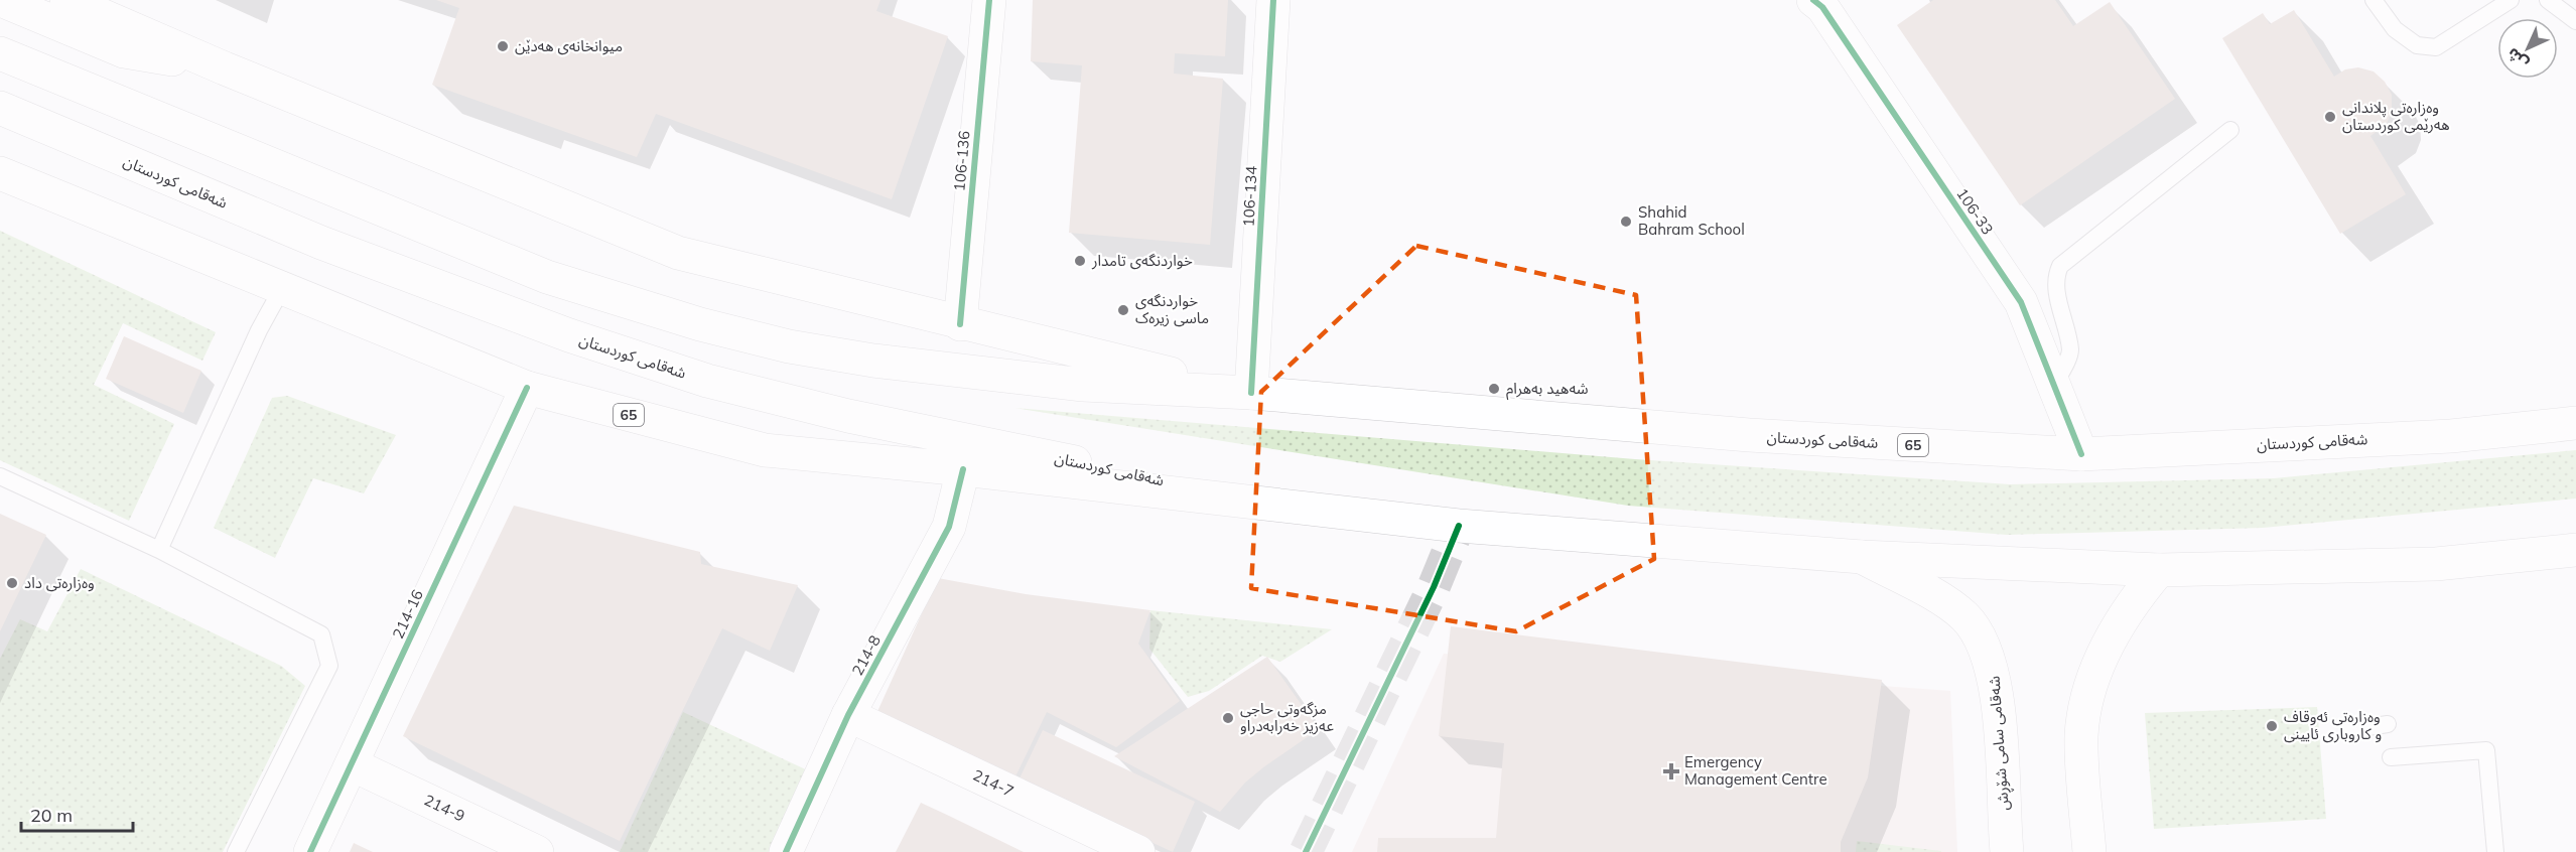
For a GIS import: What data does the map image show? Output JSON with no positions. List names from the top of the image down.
{
  "streets": {
    "main road": [
      "106-136",
      "شەقامی کوردستان",
      "106-134",
      "106-33",
      "65",
      "214-16",
      "214-8",
      "شەقامی سامی شۆڕش",
      "214-7",
      "214-9"
    ]
  },
  "crossings": [
    ["106-136", "شەقامی کوردستان"],
    ["شەقامی کوردستان", "106-134"],
    ["شەقامی کوردستان", "106-33"],
    ["شەقامی کوردستان", "214-16"],
    ["شەقامی کوردستان", "214-8"],
    ["شەقامی کوردستان", "شەقامی سامی شۆڕش"],
    ["214-16", "214-9"],
    ["214-8", "214-7"]
  ],
  "places": {
    "other": [
      "میوانخانەی هەدێن",
      "وەزارەتی پلاندانی هەرێمی کوردستان",
      "Shahid Bahram School",
      "خواردنگەی تامدار",
      "خواردنگەی ماسی زیرەک",
      "شەهید بەهرام",
      "وەزارەتی داد",
      "مزگەوتی حاجی عەزیز خەرابەدراو",
      "وەزارەتی ئەوقاف و کاروباری ئایینی"
    ],
    "health": ["Emergency Management Centre"]
  },
  "scale_bar": "20 m",
  "north": "bottom left"
}
